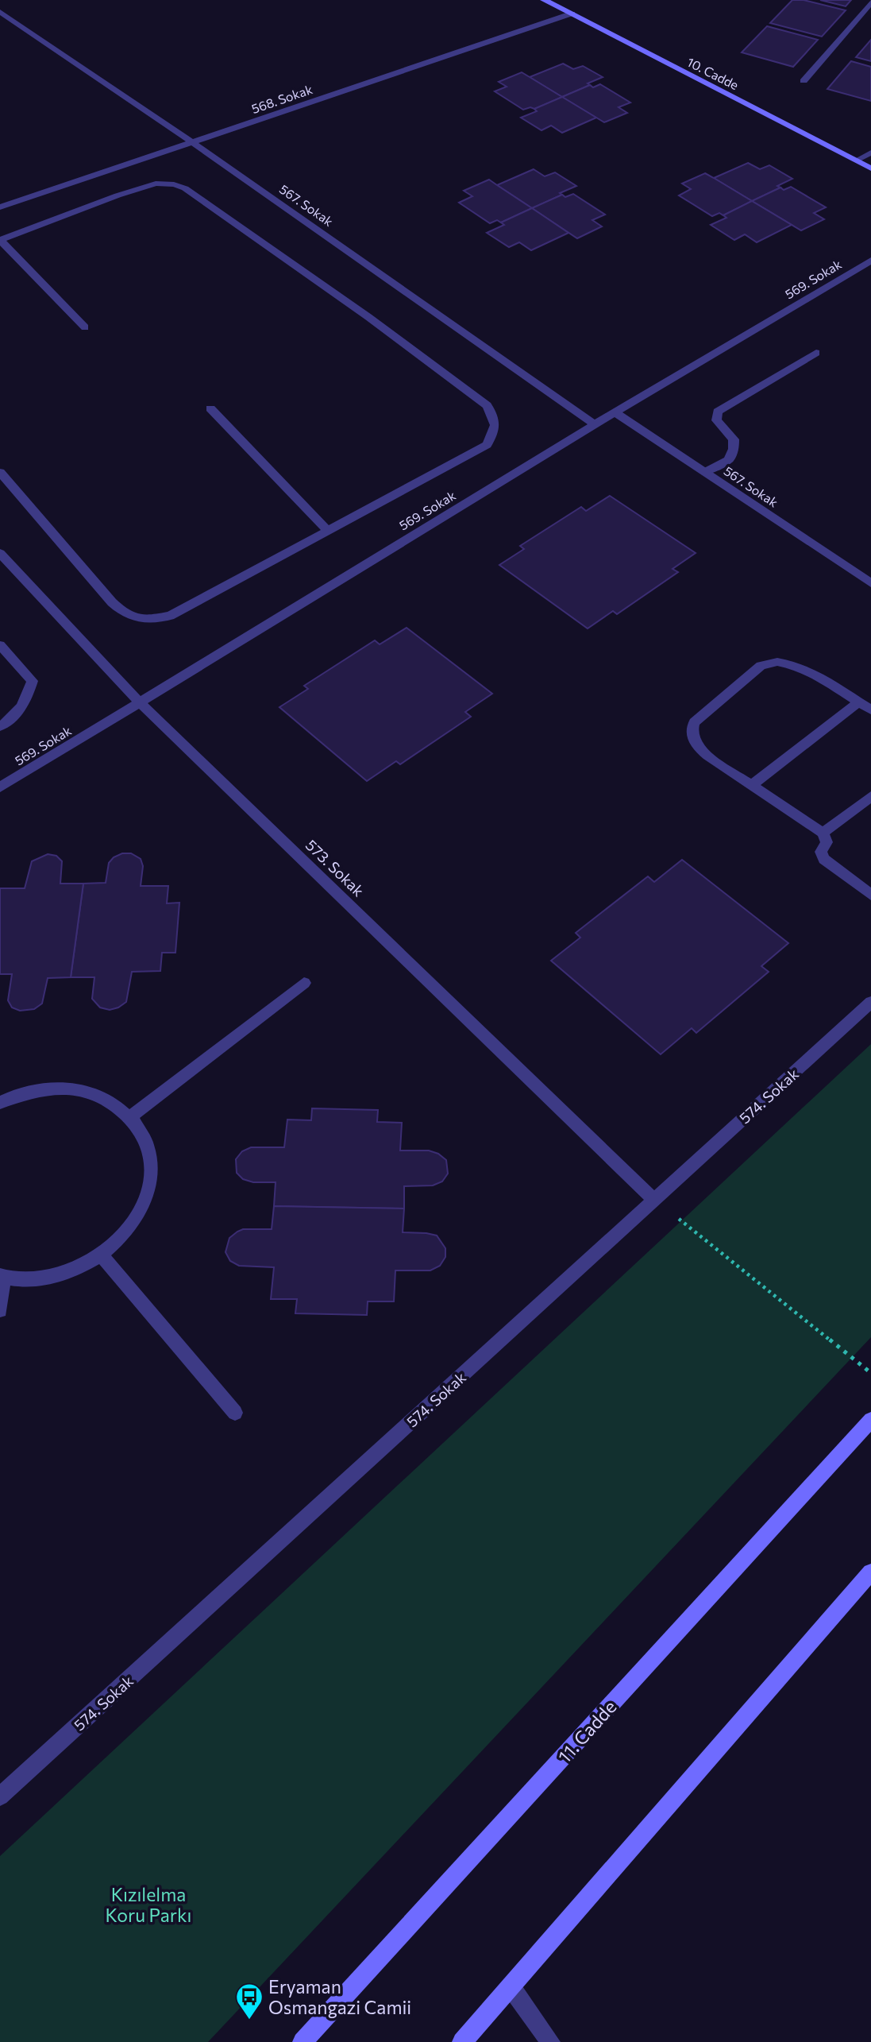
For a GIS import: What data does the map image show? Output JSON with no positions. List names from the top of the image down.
{
  "streets": {
    "main road": ["10. Cadde", "11. Cadde"],
    "street": [
      "568. Sokak",
      "567. Sokak",
      "569. Sokak",
      "573. Sokak",
      "574. Sokak"
    ]
  },
  "crossings": [
    ["10. Cadde", "568. Sokak"],
    ["568. Sokak", "567. Sokak"],
    ["567. Sokak", "569. Sokak"],
    ["569. Sokak", "573. Sokak"],
    ["573. Sokak", "574. Sokak"]
  ],
  "parks": ["Kızılelma Koru Parkı"],
  "places": {
    "bus stop": ["Eryaman Osmangazi Camii"]
  }
}
